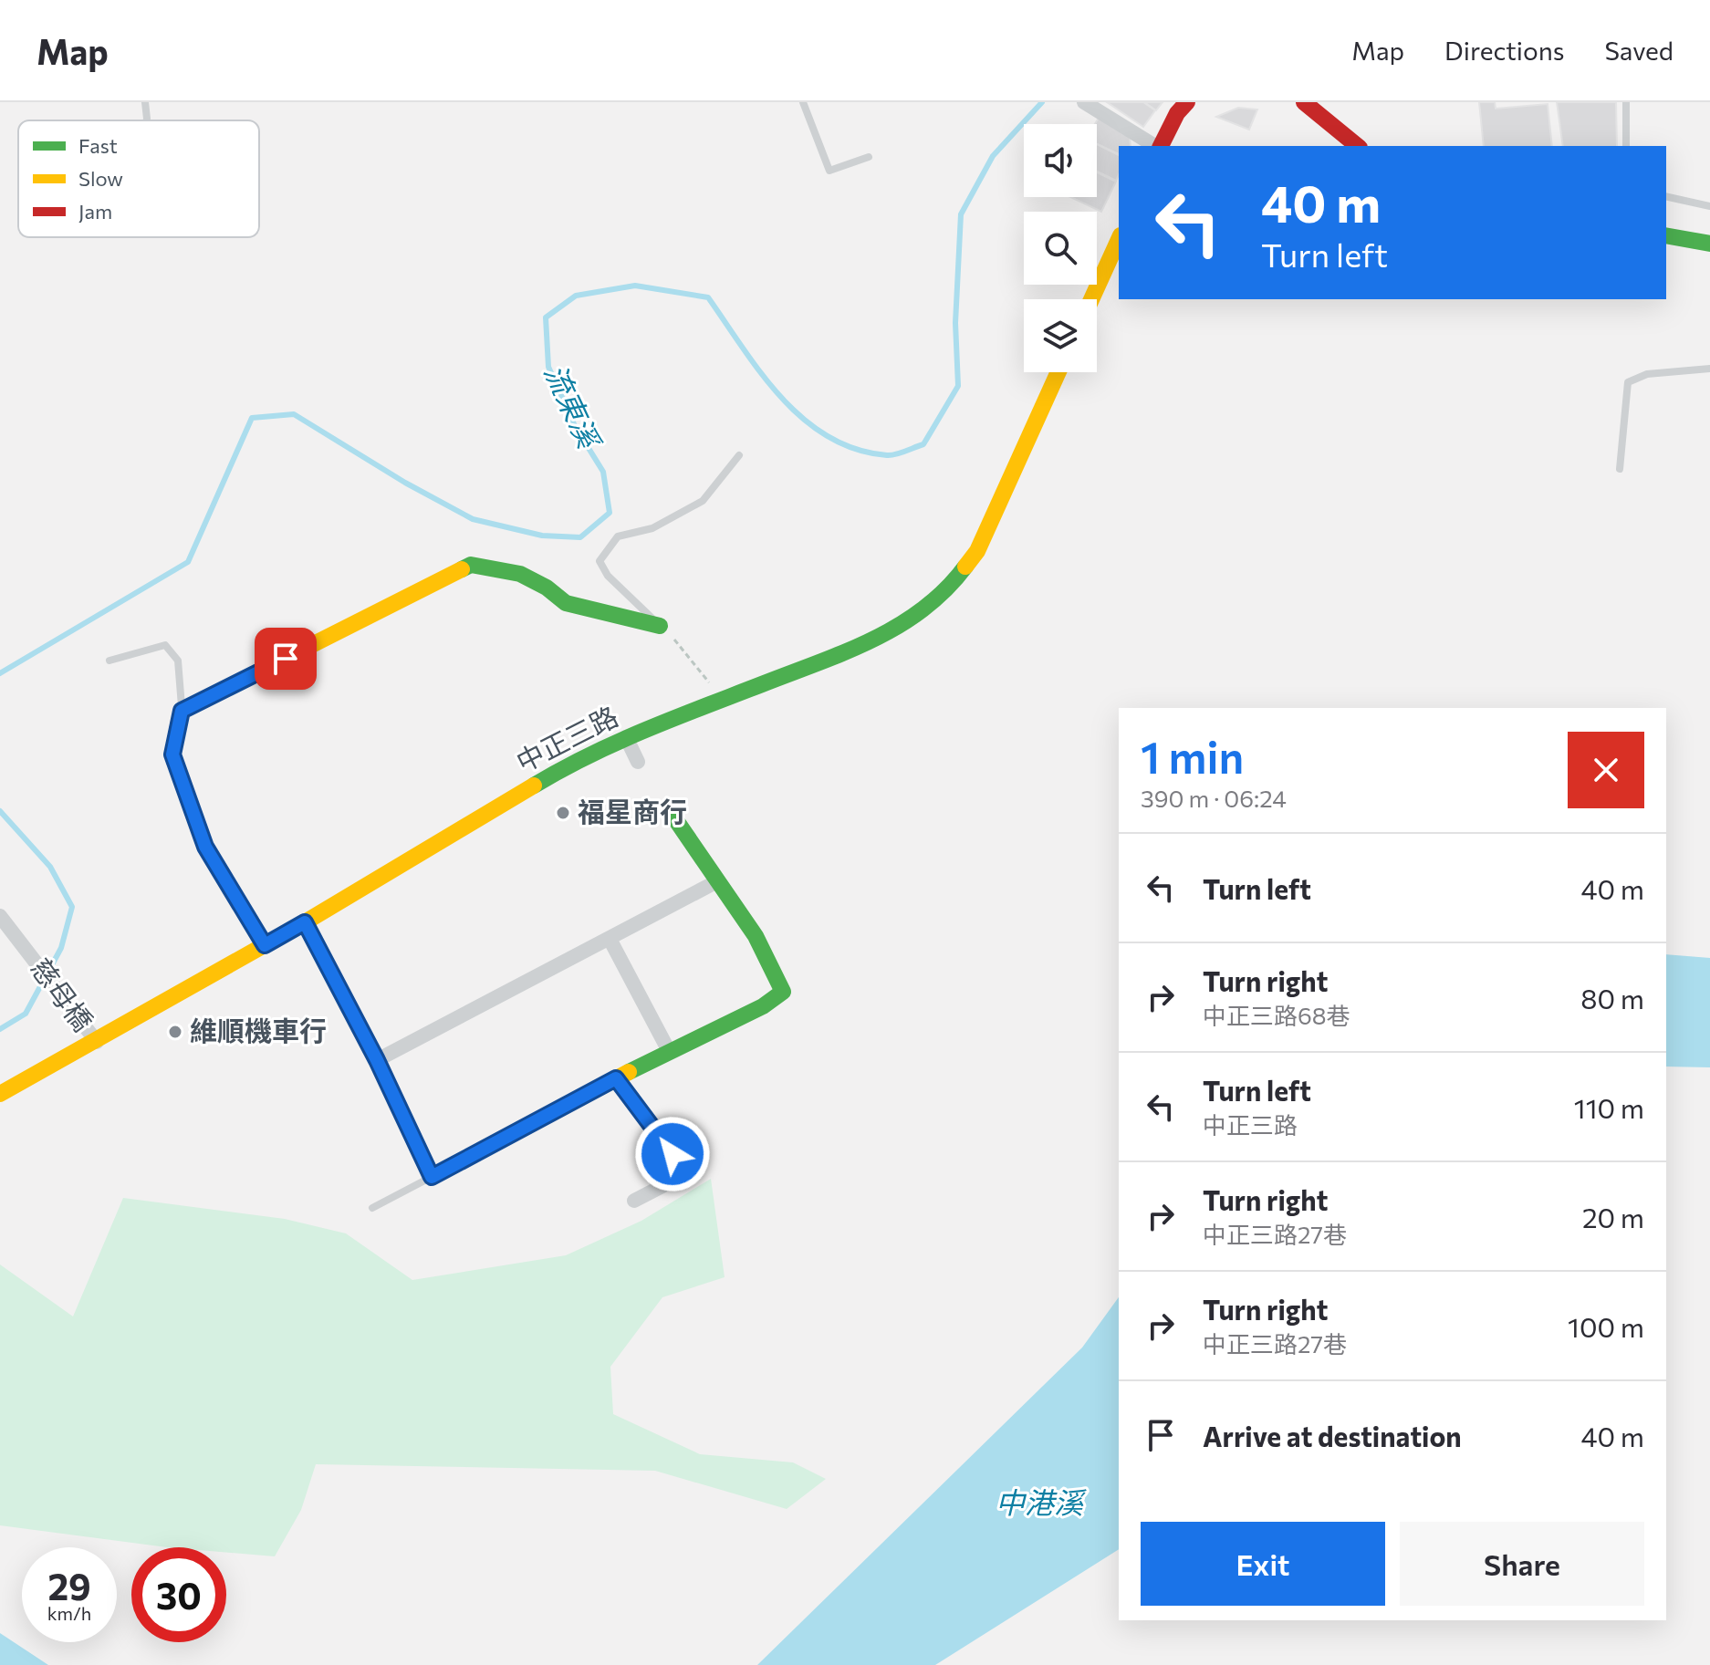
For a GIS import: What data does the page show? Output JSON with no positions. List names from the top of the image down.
{
  "streets": {
    "street": ["中正三路", "慈母橋"]
  },
  "crossings": [
    ["中正三路", "慈母橋"]
  ],
  "water": ["流東溪", "中港溪"],
  "places": ["福星商行", "維順機車行"],
  "legend": ["Fast", "Slow", "Jam"],
  "page": {
    "header": "Map",
    "nav": ["Map", "Directions", "Saved"],
    "turn": ["40 m", "Turn left"],
    "heading": ["1 min", "390 m · 06:24"],
    "list": [
      {
        "name": "Turn left",
        "value": "40 m"
      },
      {
        "name": "Turn right",
        "note": "中正三路68巷",
        "value": "80 m"
      },
      {
        "name": "Turn left",
        "note": "中正三路",
        "value": "110 m"
      },
      {
        "name": "Turn right",
        "note": "中正三路27巷",
        "value": "20 m"
      },
      {
        "name": "Turn right",
        "note": "中正三路27巷",
        "value": "100 m"
      },
      {
        "name": "Arrive at destination",
        "value": "40 m"
      }
    ],
    "buttons": ["Exit", "Share"],
    "speed": "29 km/h",
    "limit": "30"
  }
}
